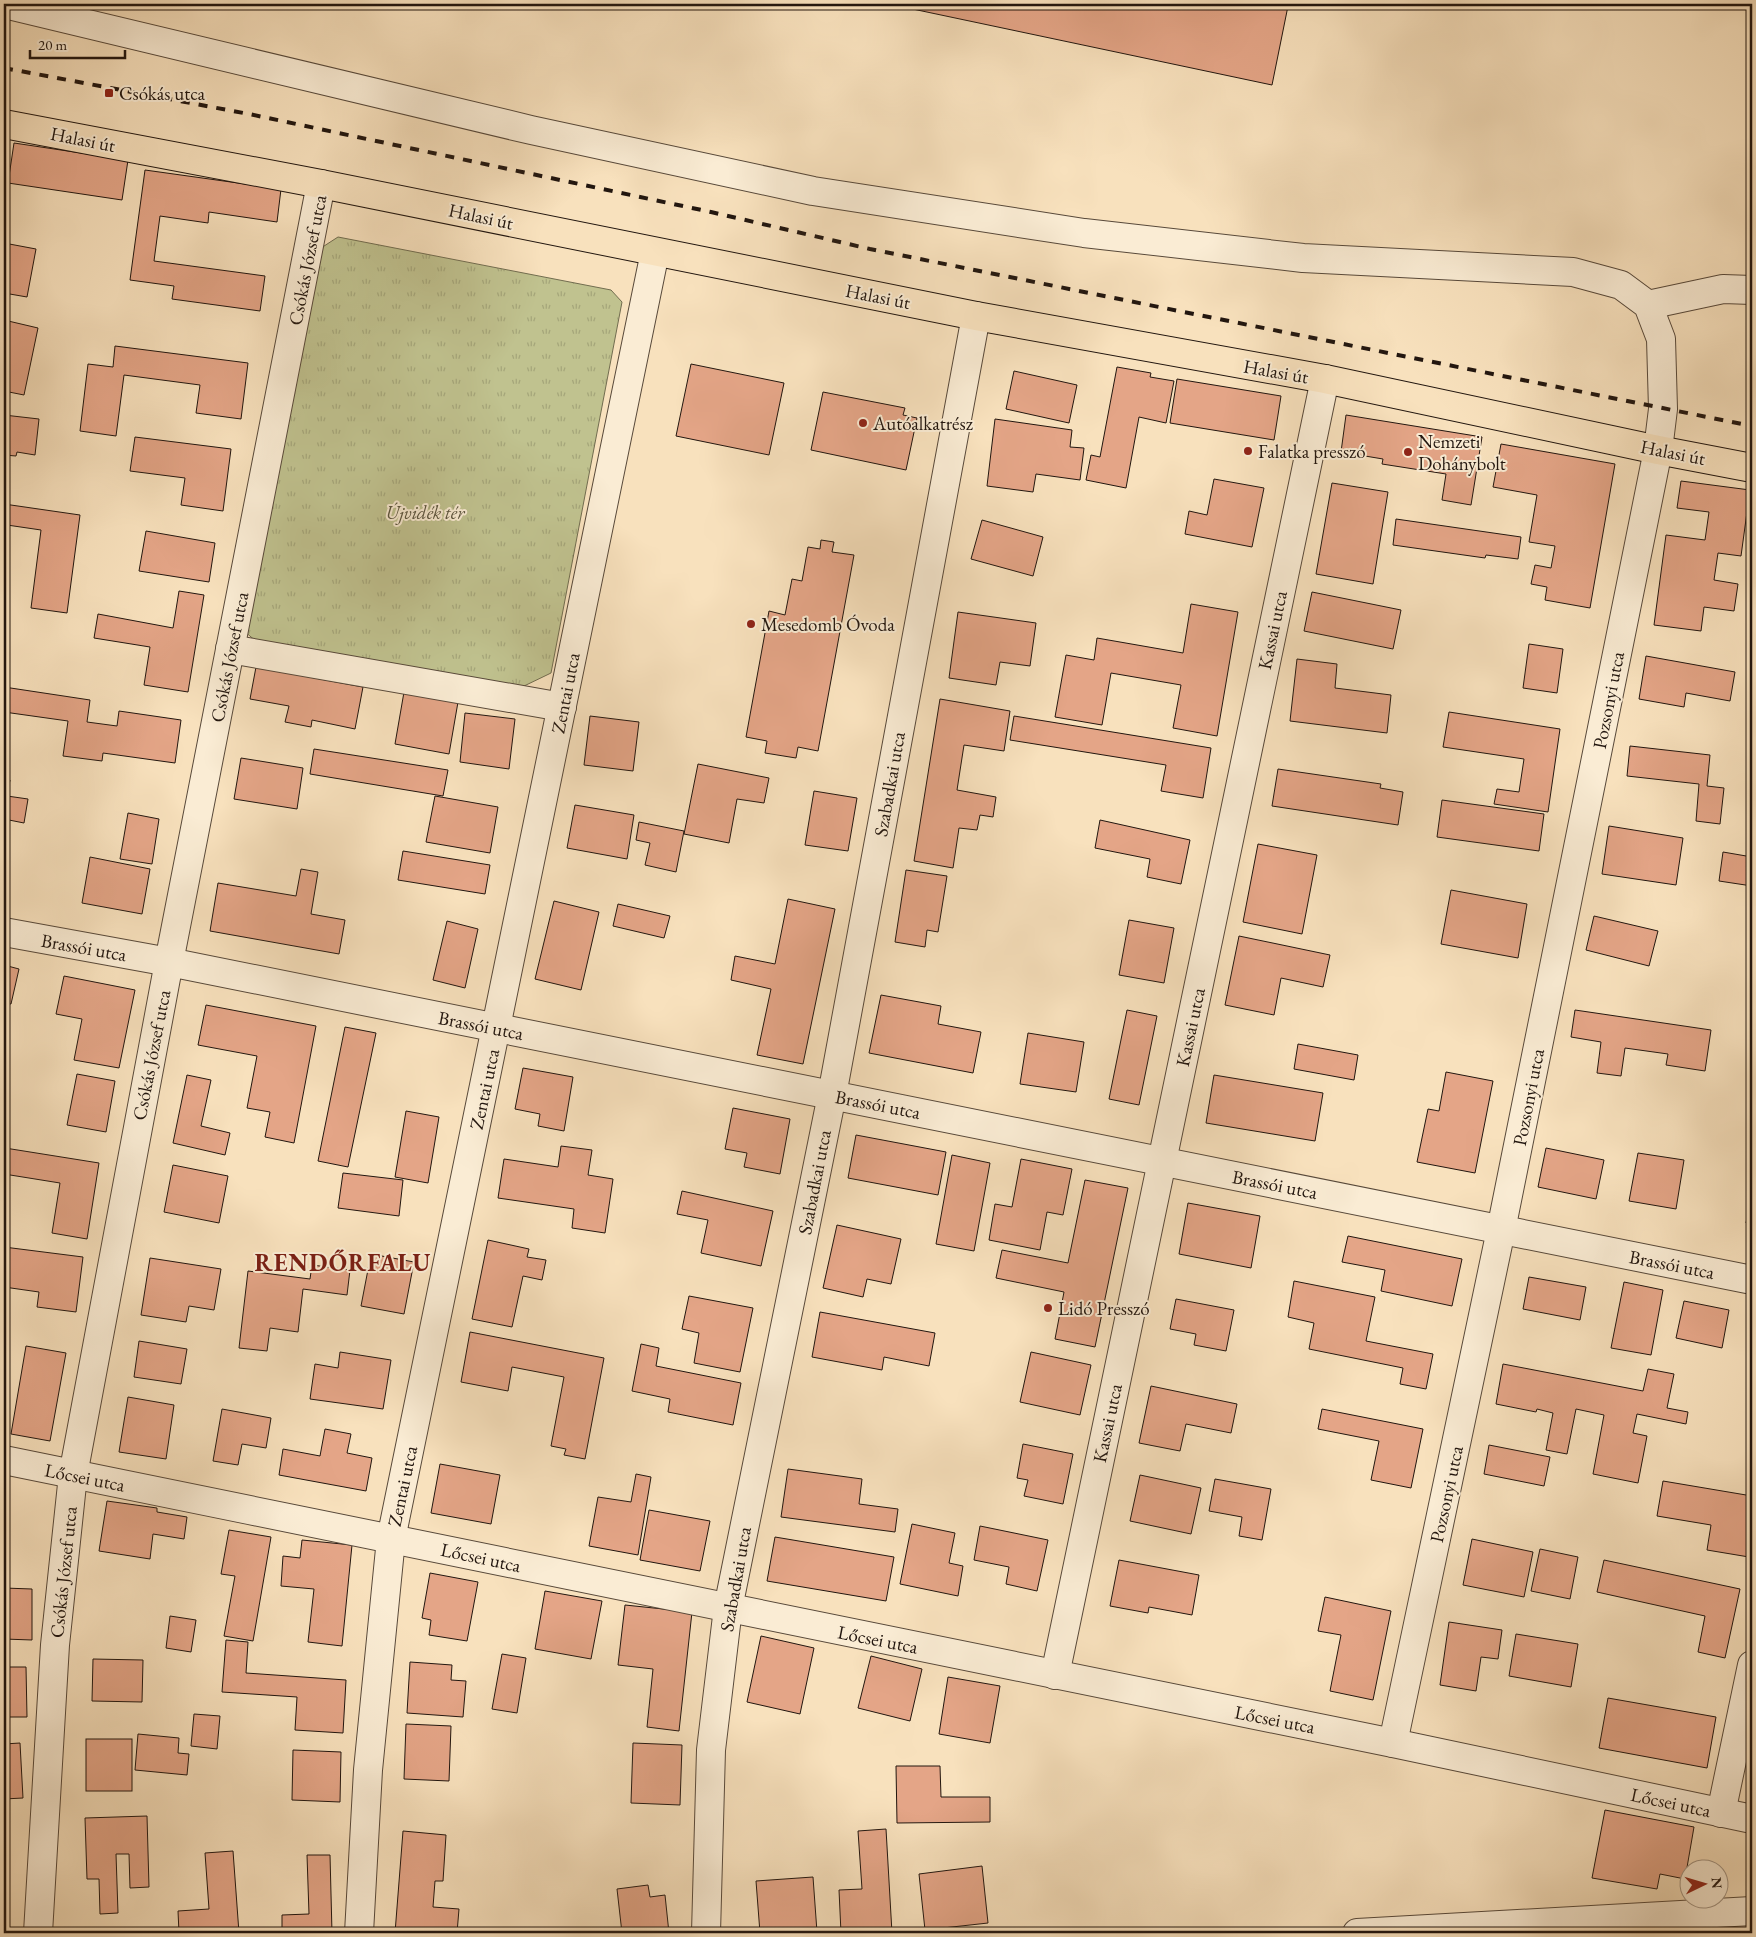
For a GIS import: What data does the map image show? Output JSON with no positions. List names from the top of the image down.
{
  "streets": {
    "main road": ["Halasi út"],
    "street": [
      "Csókás József utca",
      "Kassai utca",
      "Zentai utca",
      "Pozsonyi utca",
      "Szabadkai utca",
      "Brassói utca",
      "Lőcsei utca"
    ]
  },
  "crossings": [
    ["Halasi út", "Csókás József utca"],
    ["Halasi út", "Kassai utca"],
    ["Halasi út", "Zentai utca"],
    ["Halasi út", "Pozsonyi utca"],
    ["Halasi út", "Szabadkai utca"],
    ["Csókás József utca", "Brassói utca"],
    ["Csókás József utca", "Lőcsei utca"],
    ["Kassai utca", "Brassói utca"],
    ["Kassai utca", "Lőcsei utca"],
    ["Zentai utca", "Brassói utca"],
    ["Zentai utca", "Lőcsei utca"],
    ["Pozsonyi utca", "Brassói utca"],
    ["Pozsonyi utca", "Lőcsei utca"],
    ["Szabadkai utca", "Brassói utca"],
    ["Szabadkai utca", "Lőcsei utca"]
  ],
  "districts": ["RENDŐRFALU"],
  "parks": ["Újvidék tér"],
  "places": {
    "transit": ["Csókás utca"],
    "other": [
      "Autóalkatrész",
      "Falatka presszó",
      "Nemzeti Dohánybolt",
      "Mesedomb Óvoda",
      "Lidó Presszó"
    ]
  },
  "scale_bar": "20 m",
  "north": "right"
}
